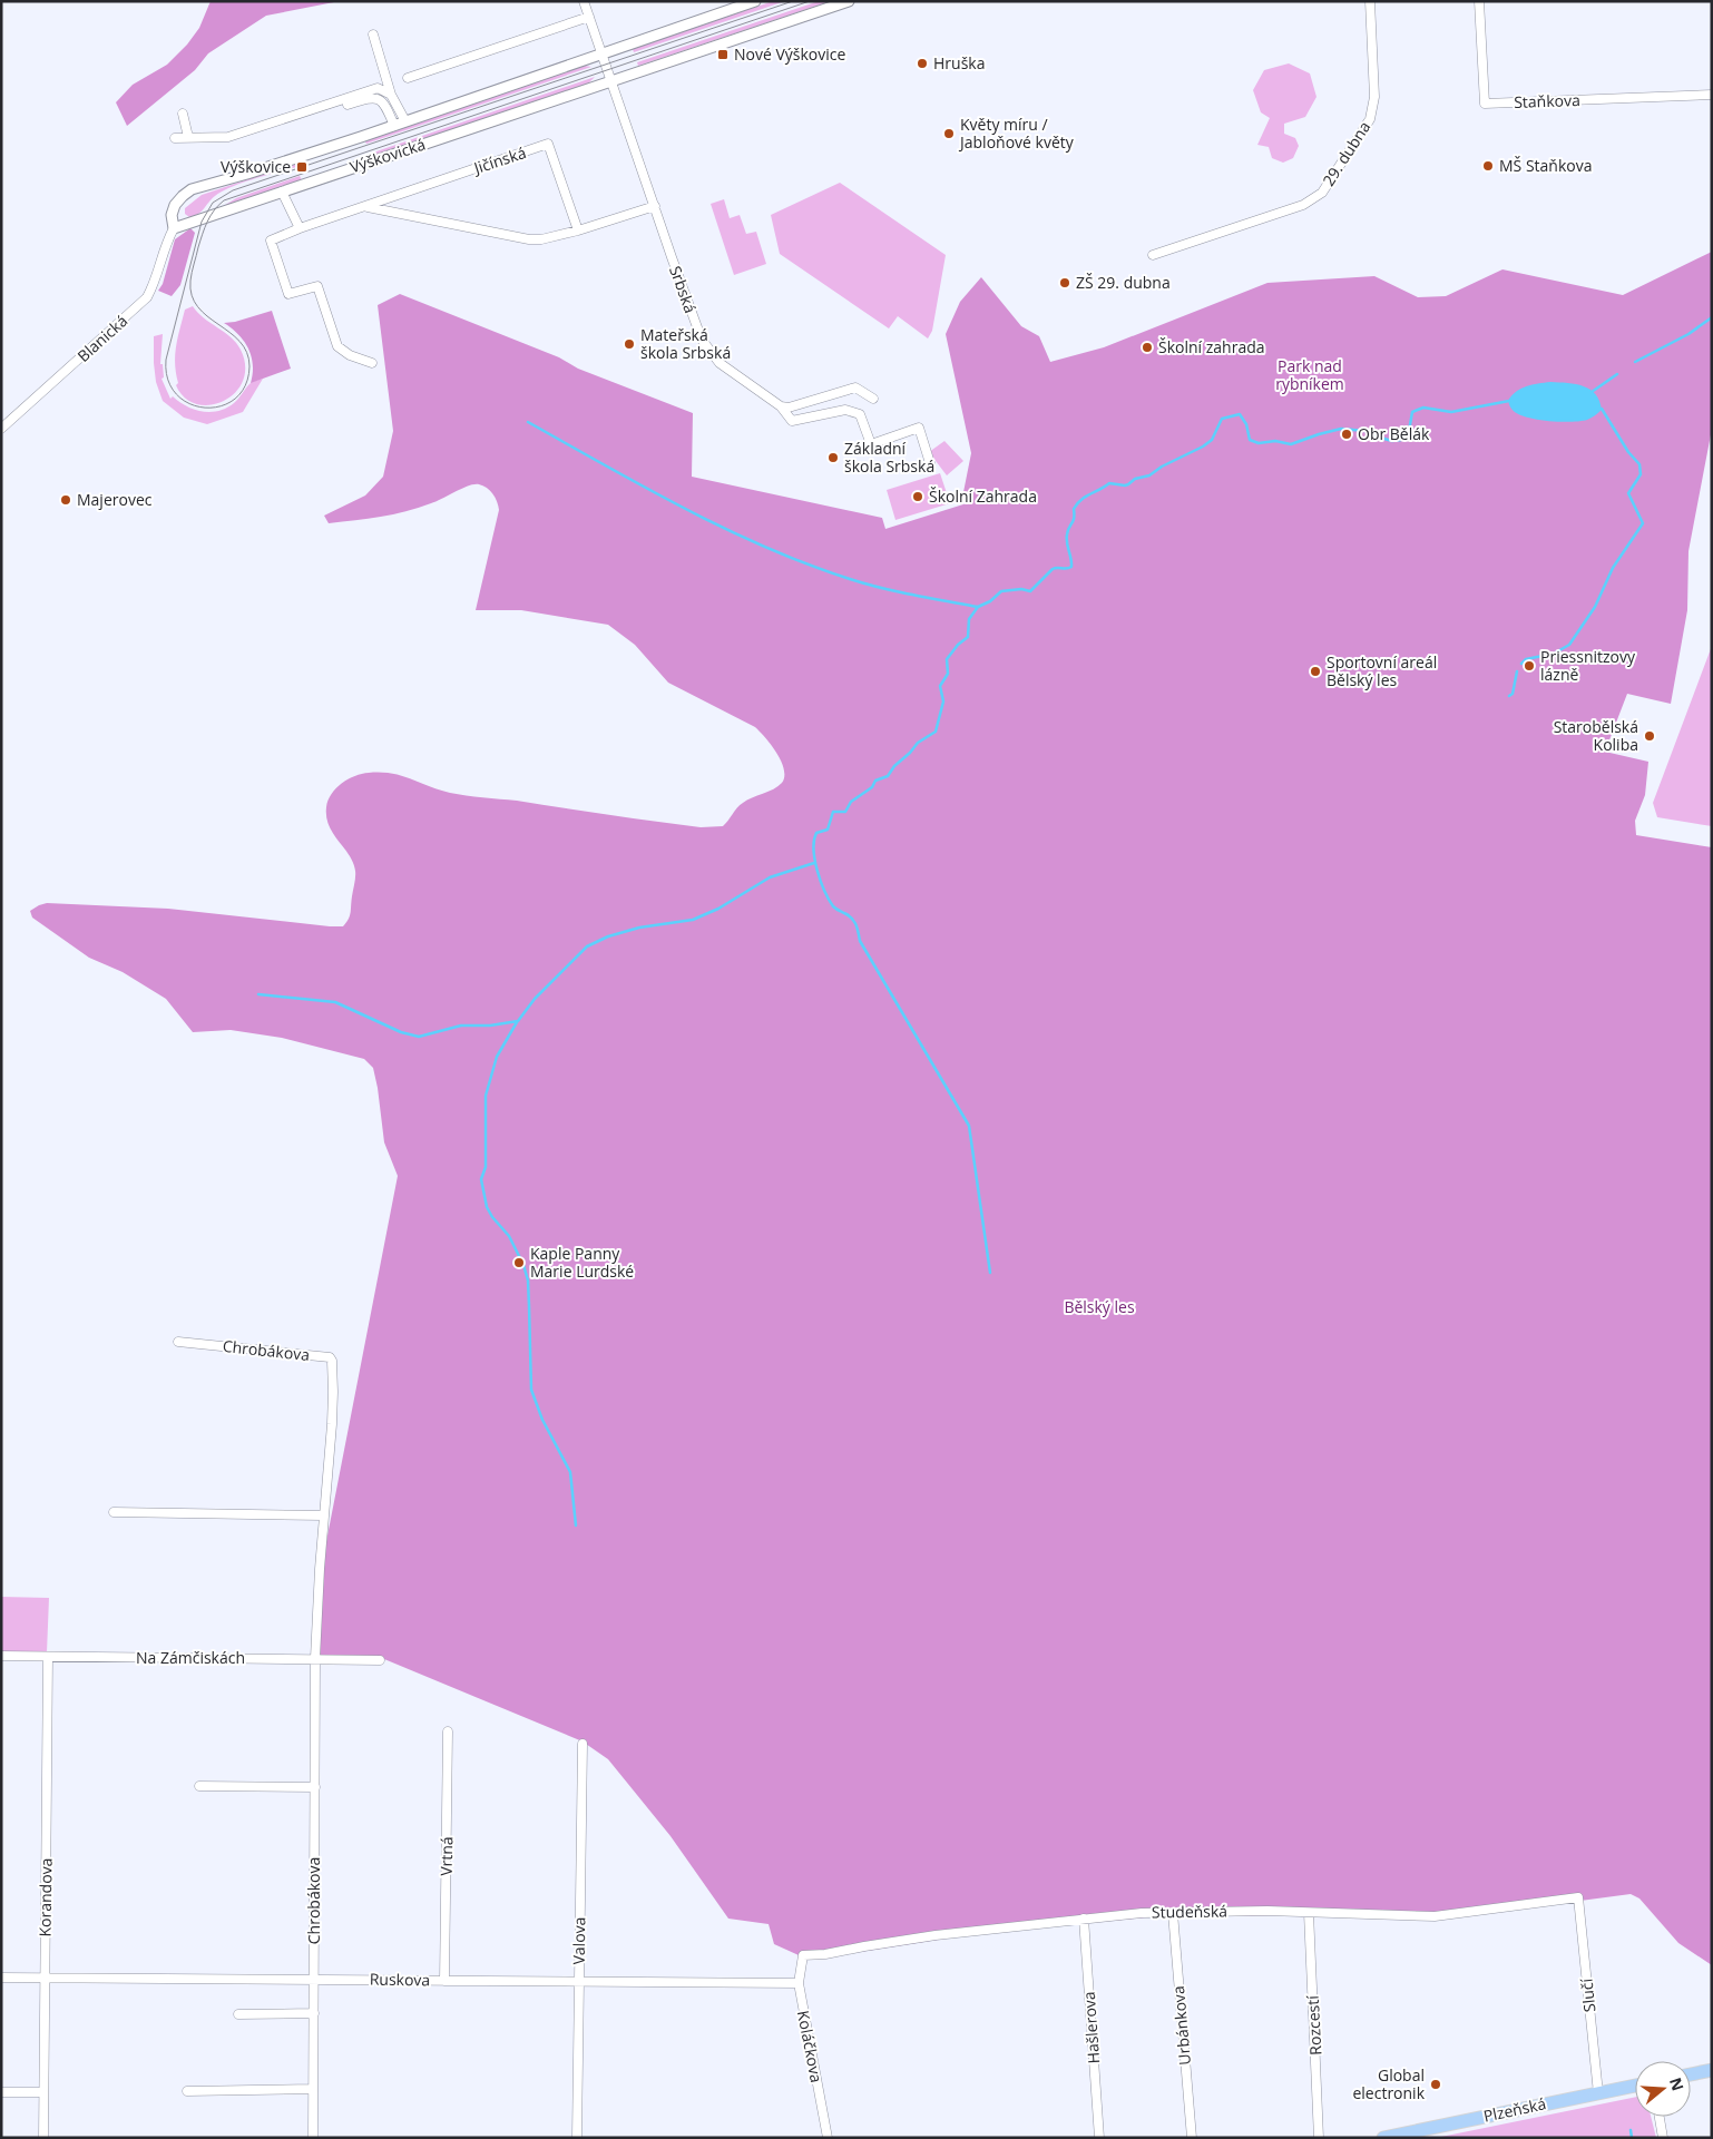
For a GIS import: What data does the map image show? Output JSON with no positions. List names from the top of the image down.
{
  "streets": {
    "main road": ["Plzeňská"],
    "street": [
      "Staňkova",
      "29. dubna",
      "Výškovická",
      "Jičínská",
      "Srbská",
      "Blanická",
      "Chrobákova",
      "Na Zámčiskách",
      "Vrtná",
      "Korandova",
      "Studeňská",
      "Valova",
      "Ruskova",
      "Slučí",
      "Urbánkova",
      "Rozcestí",
      "Hašlerova",
      "Koláčkova"
    ]
  },
  "crossings": [
    ["Výškovická", "Srbská"],
    ["Výškovická", "Blanická"],
    ["Chrobákova", "Na Zámčiskách"],
    ["Chrobákova", "Ruskova"],
    ["Na Zámčiskách", "Korandova"],
    ["Vrtná", "Ruskova"],
    ["Korandova", "Ruskova"],
    ["Studeňská", "Slučí"],
    ["Studeňská", "Urbánkova"],
    ["Studeňská", "Rozcestí"],
    ["Studeňská", "Hašlerova"],
    ["Studeňská", "Koláčkova"],
    ["Valova", "Ruskova"],
    ["Ruskova", "Koláčkova"],
    ["Slučí", "Plzeňská"]
  ],
  "parks": ["Park nad rybníkem", "Bělský les"],
  "places": {
    "transit": ["Nové Výškovice", "Výškovice"],
    "other": [
      "Hruška",
      "Květy míru / Jabloňové květy",
      "MŠ Staňkova",
      "ZŠ 29. dubna",
      "Mateřská škola Srbská",
      "Školní zahrada",
      "Obr Bělák",
      "Základní škola Srbská",
      "Školní Zahrada",
      "Majerovec",
      "Priessnitzovy lázně",
      "Sportovní areál Bělský les",
      "Starobělská Koliba",
      "Kaple Panny Marie Lurdské",
      "Global electronik"
    ]
  },
  "north": "right"
}
